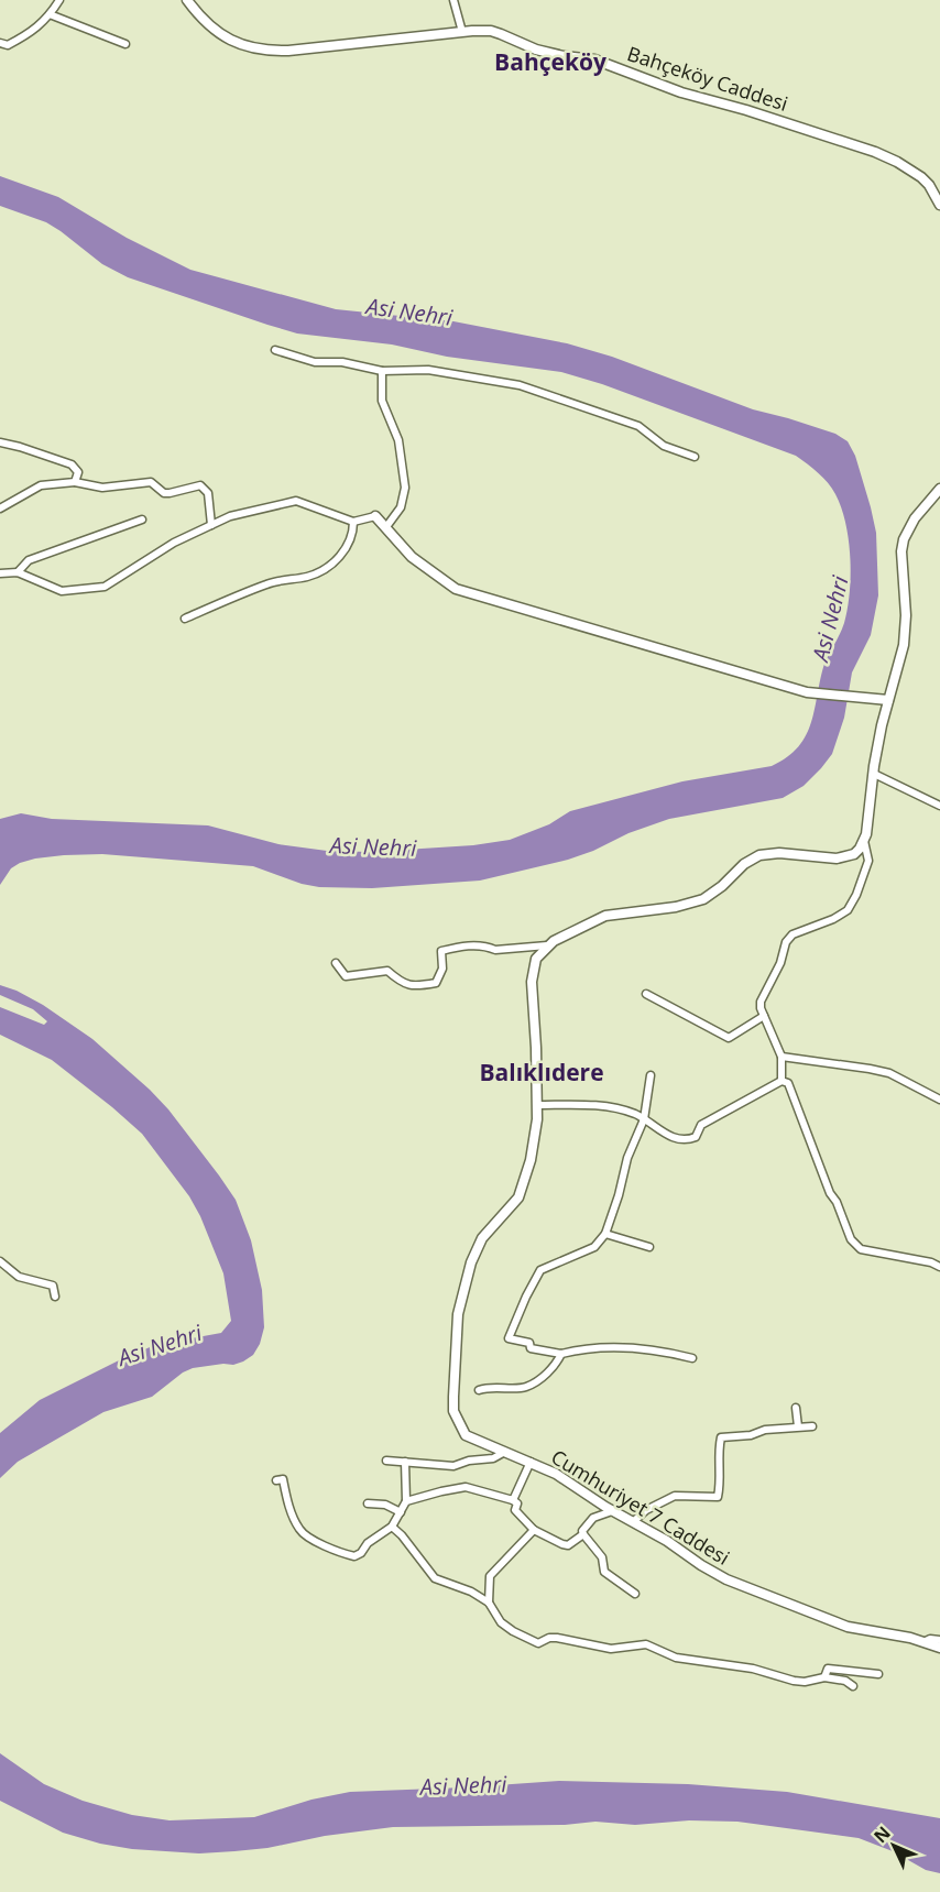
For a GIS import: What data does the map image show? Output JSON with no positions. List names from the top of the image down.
{
  "streets": {
    "main road": ["Bahçeköy Caddesi", "Cumhuriyet 7 Caddesi"]
  },
  "districts": ["Bahçeköy", "Balıklıdere"],
  "water": ["Asi Nehri"],
  "north": "top left"
}
